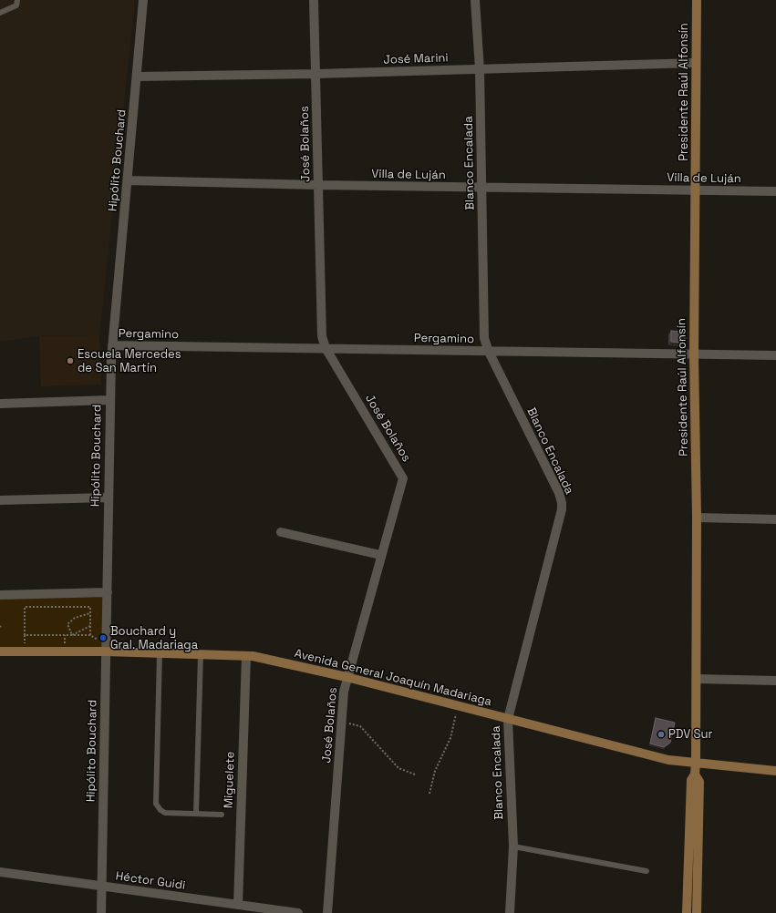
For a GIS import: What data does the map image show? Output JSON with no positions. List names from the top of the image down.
{
  "streets": {
    "main road": ["Presidente Raúl Alfonsín", "Avenida General Joaquín Madariaga"],
    "street": [
      "José Marini",
      "José Bolaños",
      "Hipólito Bouchard",
      "Blanco Encalada",
      "Villa de Luján",
      "Pergamino",
      "Miguelete",
      "Héctor Guidi"
    ]
  },
  "crossings": [
    ["José Marini", "Presidente Raúl Alfonsín"],
    ["José Marini", "José Bolaños"],
    ["José Marini", "Hipólito Bouchard"],
    ["José Marini", "Blanco Encalada"],
    ["Presidente Raúl Alfonsín", "Villa de Luján"],
    ["Presidente Raúl Alfonsín", "Pergamino"],
    ["Presidente Raúl Alfonsín", "Avenida General Joaquín Madariaga"],
    ["José Bolaños", "Villa de Luján"],
    ["José Bolaños", "Pergamino"],
    ["José Bolaños", "Avenida General Joaquín Madariaga"],
    ["Hipólito Bouchard", "Villa de Luján"],
    ["Hipólito Bouchard", "Pergamino"],
    ["Hipólito Bouchard", "Avenida General Joaquín Madariaga"],
    ["Hipólito Bouchard", "Héctor Guidi"],
    ["Blanco Encalada", "Villa de Luján"],
    ["Blanco Encalada", "Pergamino"],
    ["Blanco Encalada", "Avenida General Joaquín Madariaga"],
    ["Avenida General Joaquín Madariaga", "Miguelete"],
    ["Miguelete", "Héctor Guidi"]
  ],
  "places": ["Escuela Mercedes de San Martín", "Bouchard y Gral. Madariaga", "PDV Sur"]
}
